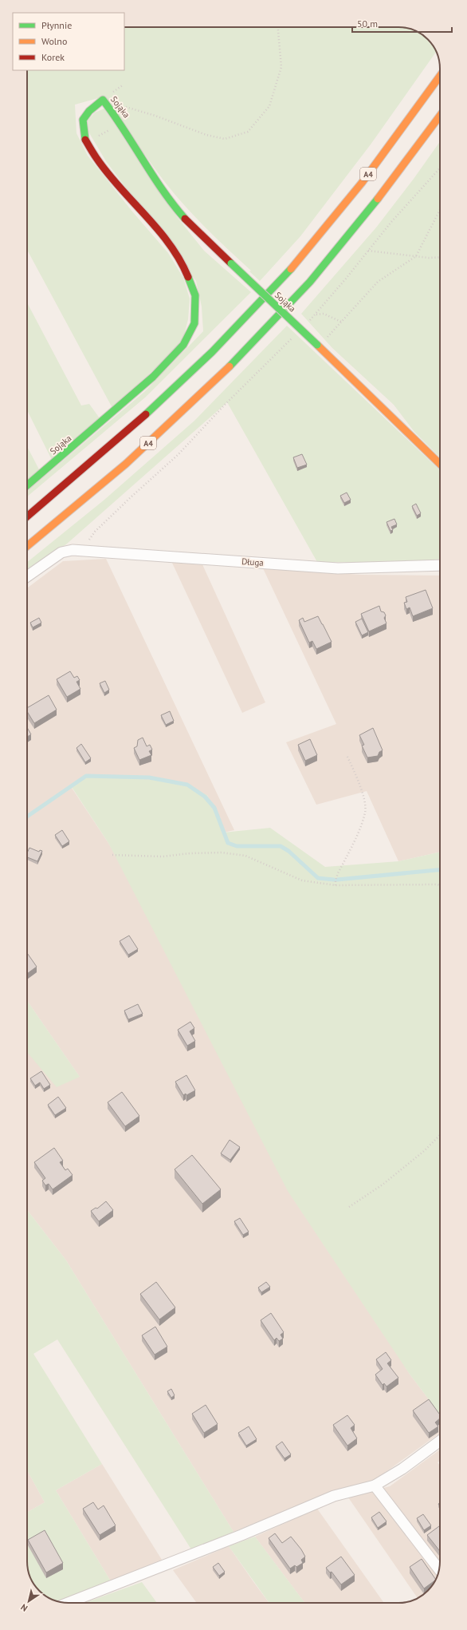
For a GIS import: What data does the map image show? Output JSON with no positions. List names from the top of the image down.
{
  "streets": {
    "main road": ["Sojąka", "A4"],
    "street": ["Długa"]
  },
  "legend": ["Płynnie", "Wolno", "Korek"],
  "scale_bar": "50 m",
  "north": "bottom left"
}
